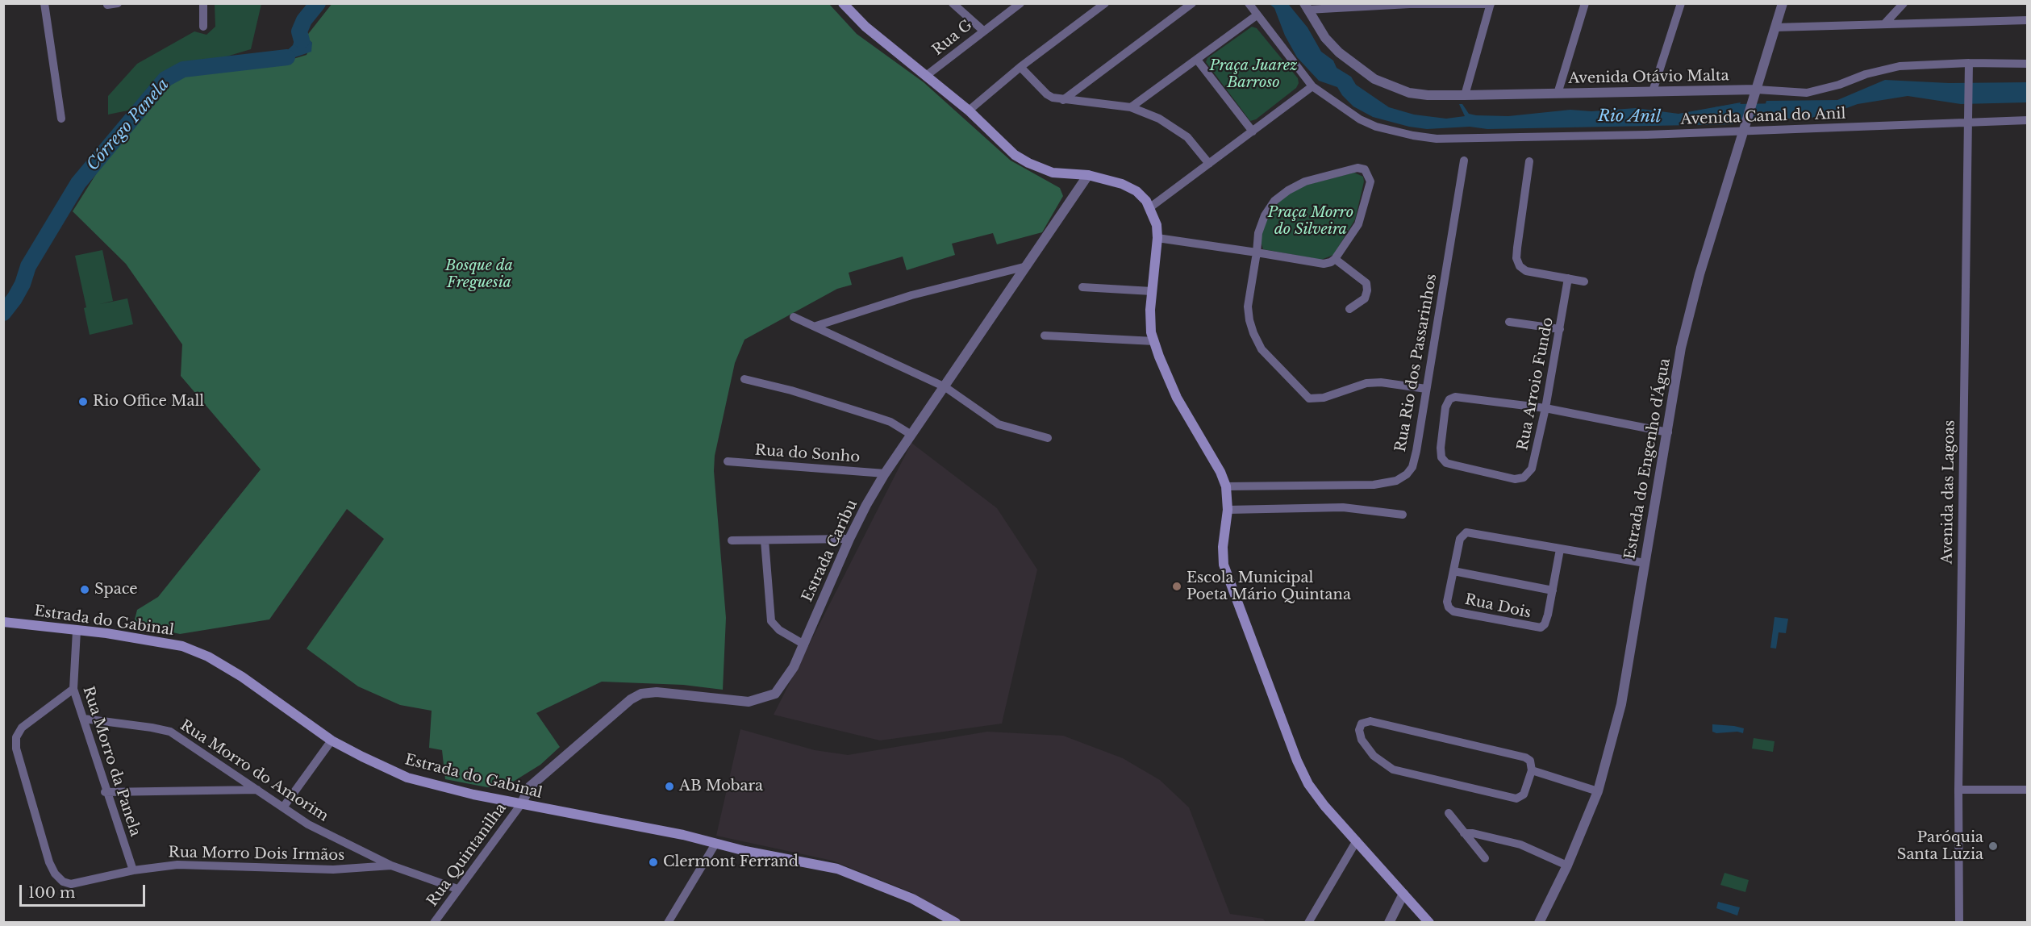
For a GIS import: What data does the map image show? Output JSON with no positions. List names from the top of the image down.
{
  "streets": {
    "main road": ["Estrada do Gabinal"],
    "street": [
      "Rua G",
      "Avenida Otávio Malta",
      "Avenida Canal do Anil",
      "Rua Rio dos Passarinhos",
      "Rua Arroio Fundo",
      "Rua do Sonho",
      "Estrada do Engenho d'Água",
      "Avenida das Lagoas",
      "Estrada Caribu",
      "Rua Dois",
      "Rua Morro da Panela",
      "Rua Morro do Amorim",
      "Rua Morro Dois Irmãos",
      "Rua Quintanilha"
    ]
  },
  "crossings": [
    ["Avenida Otávio Malta", "Estrada do Engenho d'Água"],
    ["Avenida Otávio Malta", "Avenida das Lagoas"],
    ["Avenida Canal do Anil", "Estrada do Engenho d'Água"],
    ["Avenida Canal do Anil", "Avenida das Lagoas"],
    ["Rua do Sonho", "Estrada Caribu"],
    ["Estrada do Engenho d'Água", "Rua Dois"],
    ["Estrada Caribu", "Estrada do Gabinal"],
    ["Estrada Caribu", "Rua Quintanilha"],
    ["Estrada do Gabinal", "Rua Morro da Panela"],
    ["Estrada do Gabinal", "Rua Quintanilha"],
    ["Rua Morro da Panela", "Rua Morro do Amorim"],
    ["Rua Morro da Panela", "Rua Morro Dois Irmãos"],
    ["Rua Morro do Amorim", "Rua Morro Dois Irmãos"],
    ["Rua Morro do Amorim", "Rua Quintanilha"]
  ],
  "water": ["Rio Anil", "Córrego Panela"],
  "parks": ["Praça Juarez Barroso", "Praça Morro do Silveira", "Bosque da Freguesia"],
  "places": [
    "Rio Office Mall",
    "Escola Municipal Poeta Mário Quintana",
    "Space",
    "AB Mobara",
    "Paróquia Santa Luzia",
    "Clermont Ferrand"
  ],
  "scale_bar": "100 m"
}
